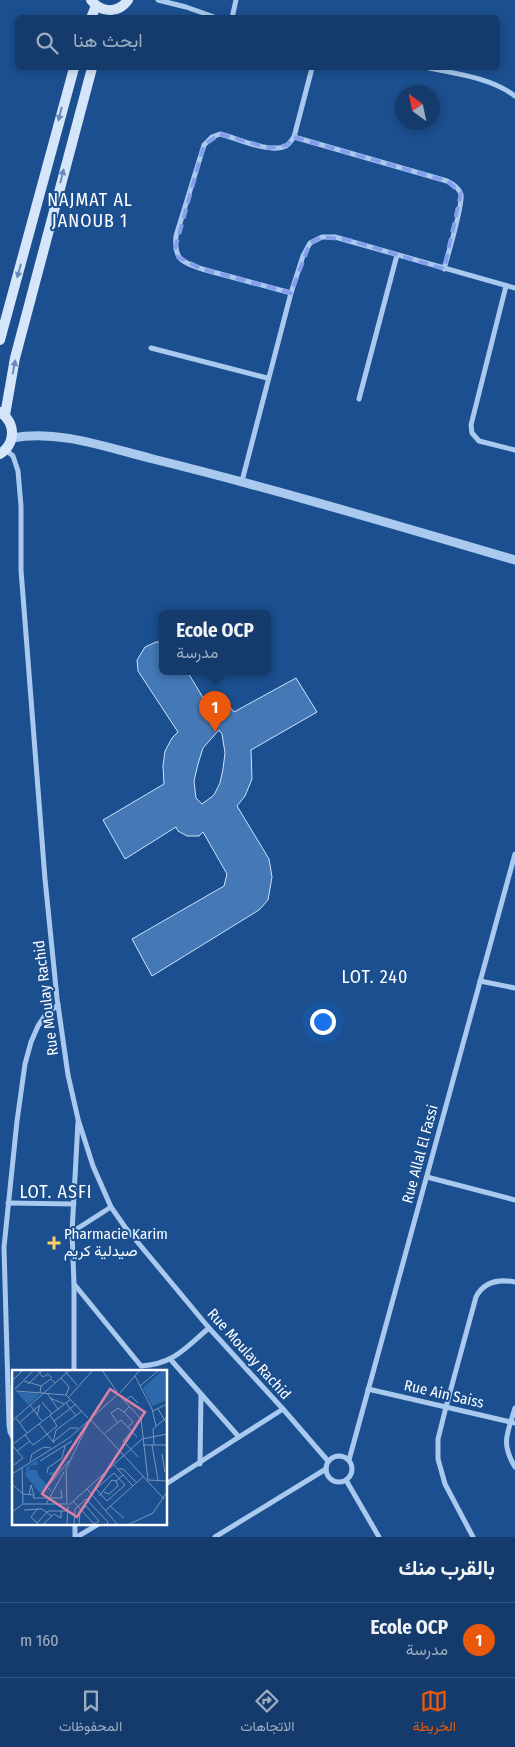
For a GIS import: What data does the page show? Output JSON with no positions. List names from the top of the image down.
{
  "streets": {
    "street": ["Rue Moulay Rachid", "Rue Allal El Fassi", "Rue Ain Saiss"]
  },
  "crossings": [
    ["Rue Moulay Rachid", "Rue Allal El Fassi"],
    ["Rue Allal El Fassi", "Rue Ain Saiss"]
  ],
  "districts": ["NAJMAT AL JANOUB 1", "LOT. 240", "LOT. ASFI"],
  "places": {
    "health": ["Pharmacie Karim صيدلية كريم"]
  },
  "north": "top left",
  "page": {
    "search": "ابحث هنا",
    "popup": ["Ecole OCP", "مدرسة"],
    "pins": "1",
    "heading": "بالقرب منك",
    "list": [
      {
        "mark": "1",
        "name": "Ecole OCP",
        "note": "مدرسة",
        "value": "160 m"
      }
    ],
    "nav": ["الخريطة", "الاتجاهات", "المحفوظات"]
  }
}
